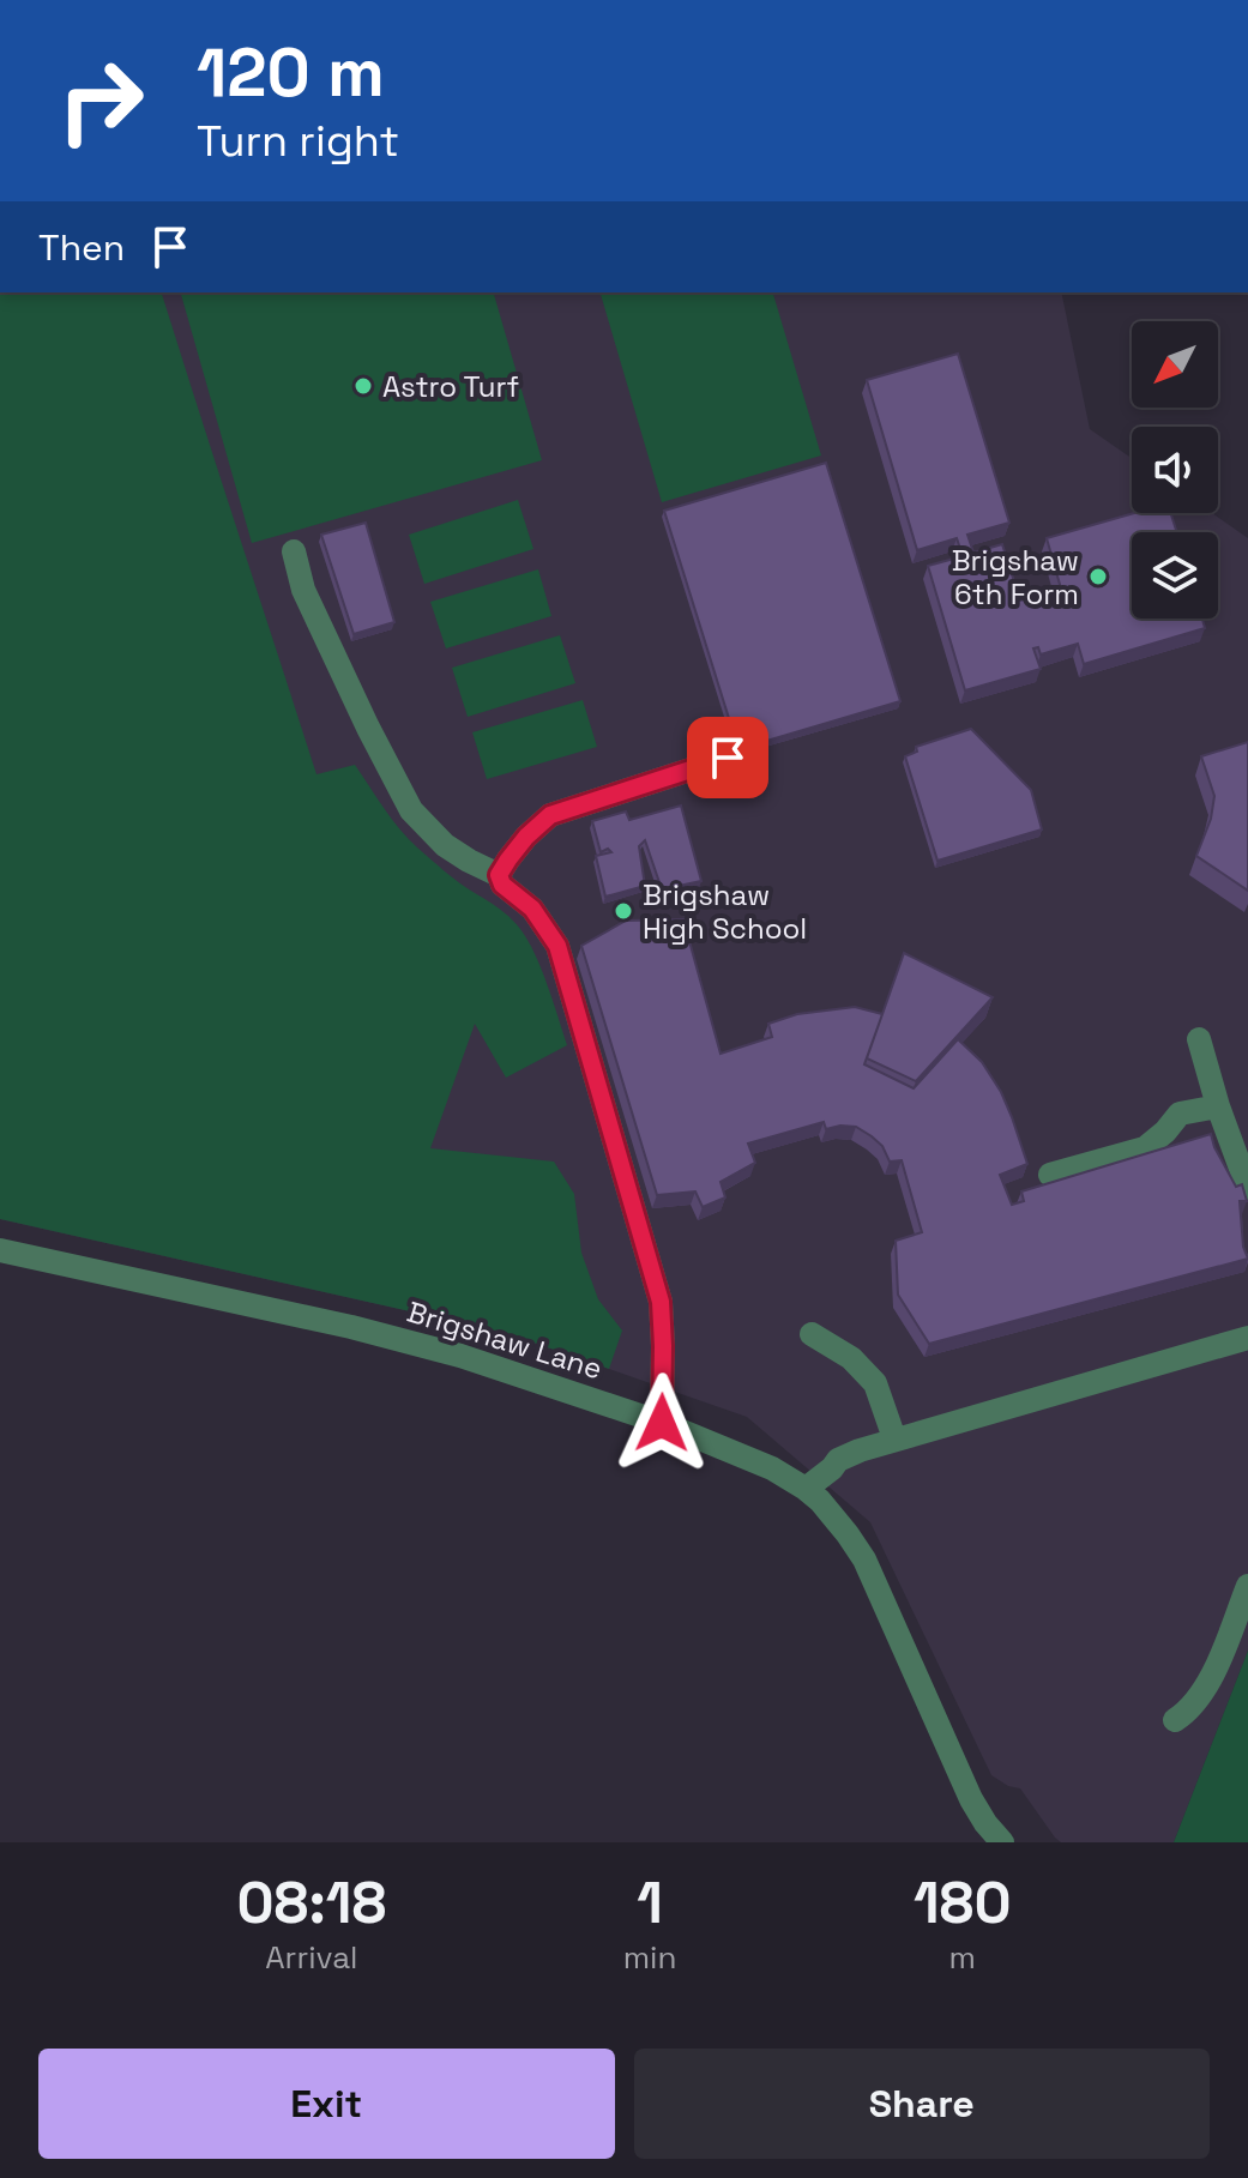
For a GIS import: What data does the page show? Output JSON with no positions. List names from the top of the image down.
{
  "streets": {
    "street": ["Brigshaw Lane"]
  },
  "places": ["Astro Turf", "Brigshaw 6th Form", "Brigshaw High School"],
  "north": "bottom left",
  "page": {
    "turn": ["120 m", "Turn right"],
    "then": "Then",
    "eta": [
      "08:18",
      "Arrival",
      "1",
      "min",
      "180",
      "m"
    ],
    "buttons": ["Exit", "Share"]
  }
}
